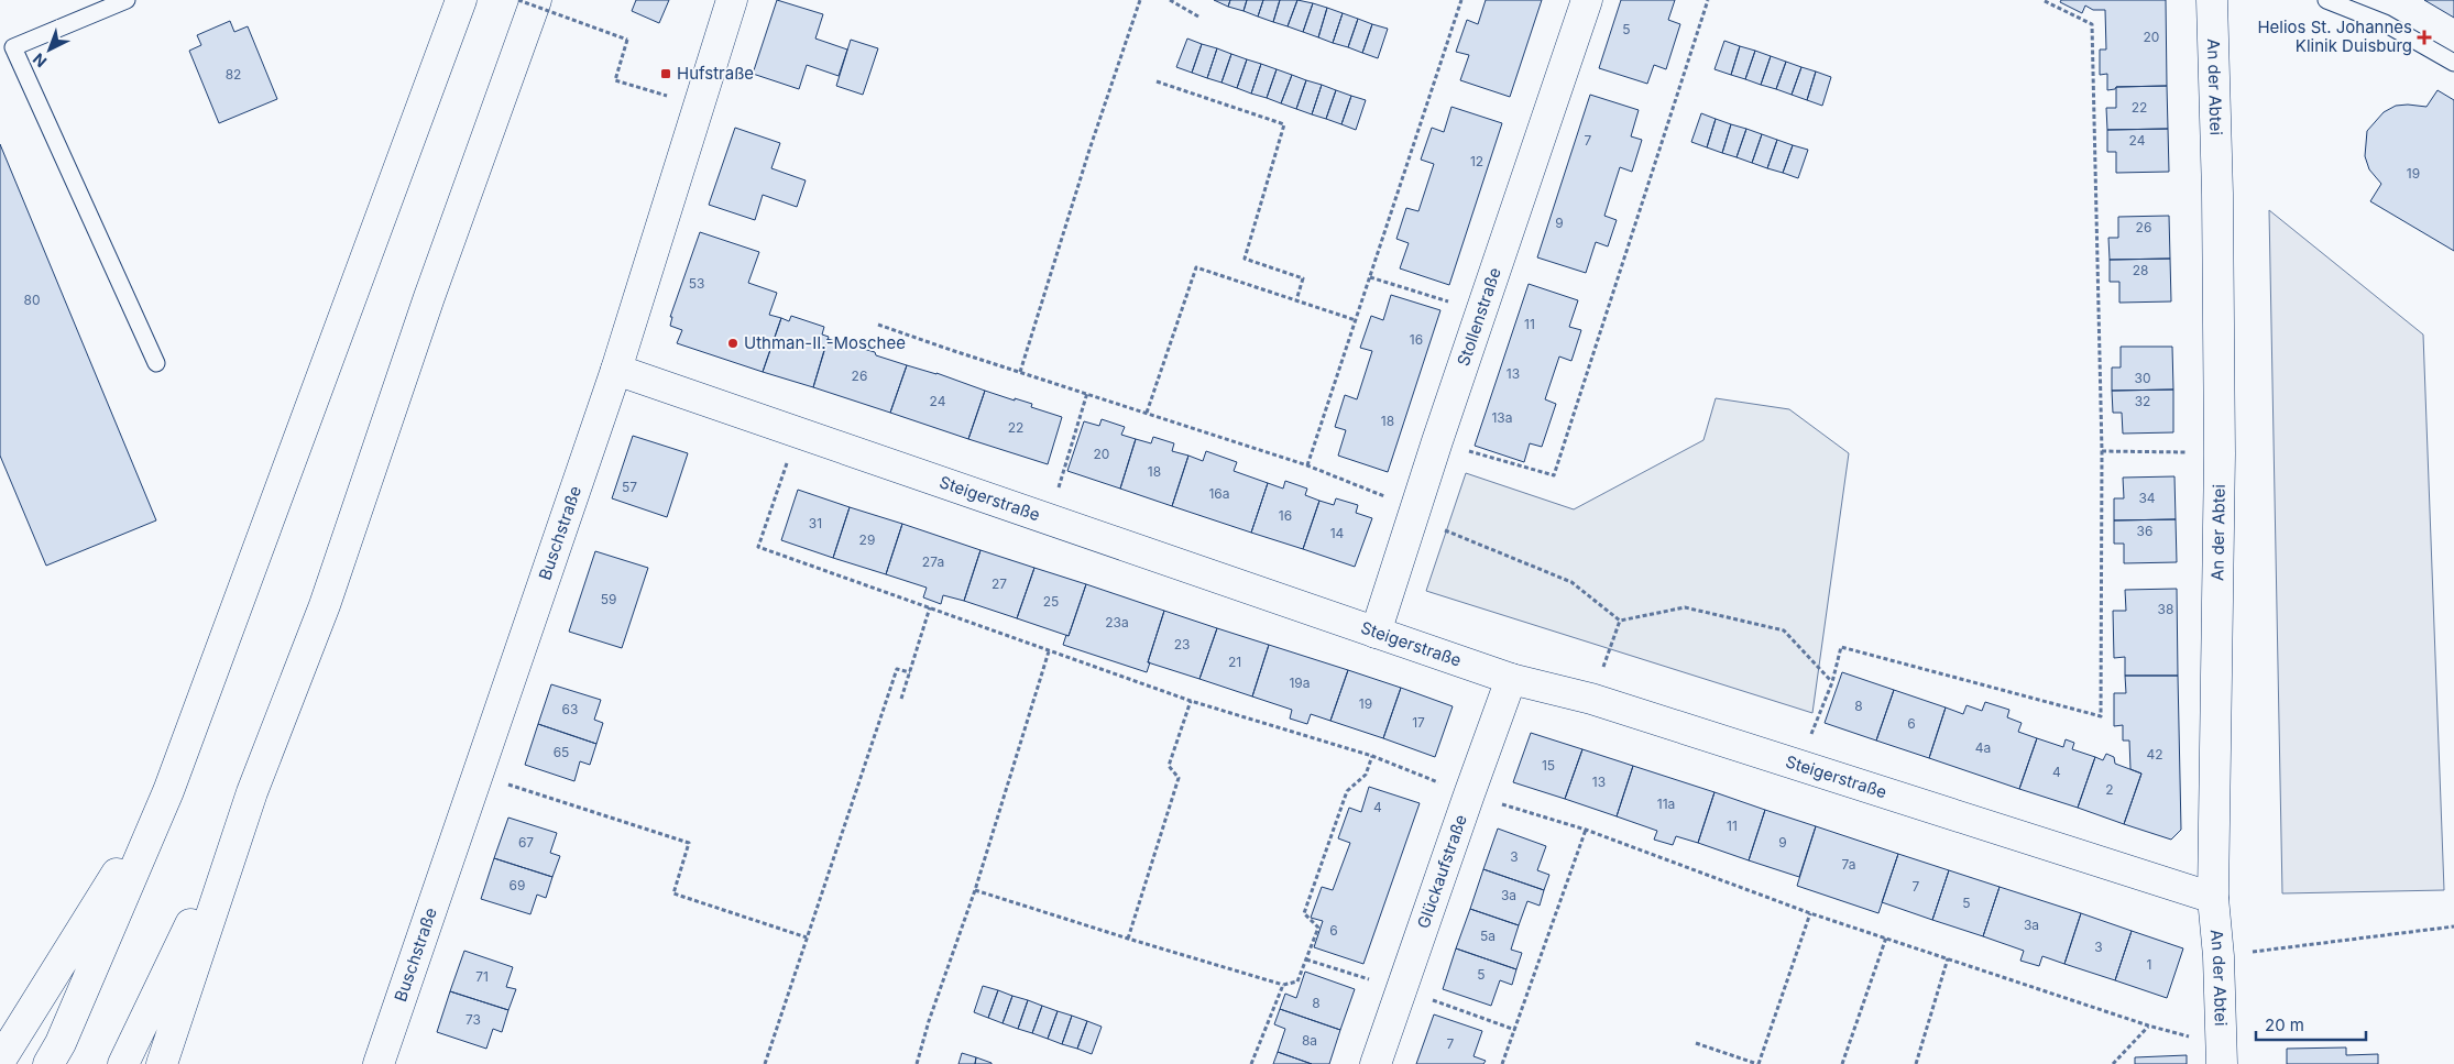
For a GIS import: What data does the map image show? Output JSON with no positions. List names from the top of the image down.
{
  "streets": {
    "main road": [
      "An der Abtei",
      "Stollenstraße",
      "Steigerstraße",
      "Buschstraße",
      "Glückaufstraße"
    ]
  },
  "crossings": [
    ["An der Abtei", "Steigerstraße"],
    ["Stollenstraße", "Steigerstraße"],
    ["Steigerstraße", "Buschstraße"],
    ["Steigerstraße", "Glückaufstraße"]
  ],
  "places": {
    "health": ["Helios St. Johannes Klinik Duisburg"],
    "transit": ["Hufstraße"],
    "other": ["Uthman-II.-Moschee"]
  },
  "house_numbers": [
    "5",
    "20",
    "82",
    "22",
    "7",
    "24",
    "12",
    "19",
    "9",
    "26",
    "28",
    "53",
    "80",
    "11",
    "16",
    "13",
    "26",
    "30",
    "24",
    "32",
    "13a",
    "18",
    "22",
    "20",
    "18",
    "57",
    "16a",
    "34",
    "16",
    "31",
    "36",
    "14",
    "29",
    "27a",
    "27",
    "59",
    "25",
    "38",
    "23a",
    "23",
    "21",
    "19a",
    "19",
    "8",
    "63",
    "17",
    "6",
    "4a",
    "65",
    "42",
    "15",
    "4",
    "13",
    "2",
    "11a",
    "4",
    "11",
    "67",
    "9",
    "3",
    "7a",
    "69",
    "7",
    "3a",
    "5",
    "3a",
    "6",
    "5a",
    "3",
    "1",
    "5",
    "71",
    "8",
    "73",
    "8a",
    "7"
  ],
  "scale_bar": "20 m",
  "north": "bottom left"
}
